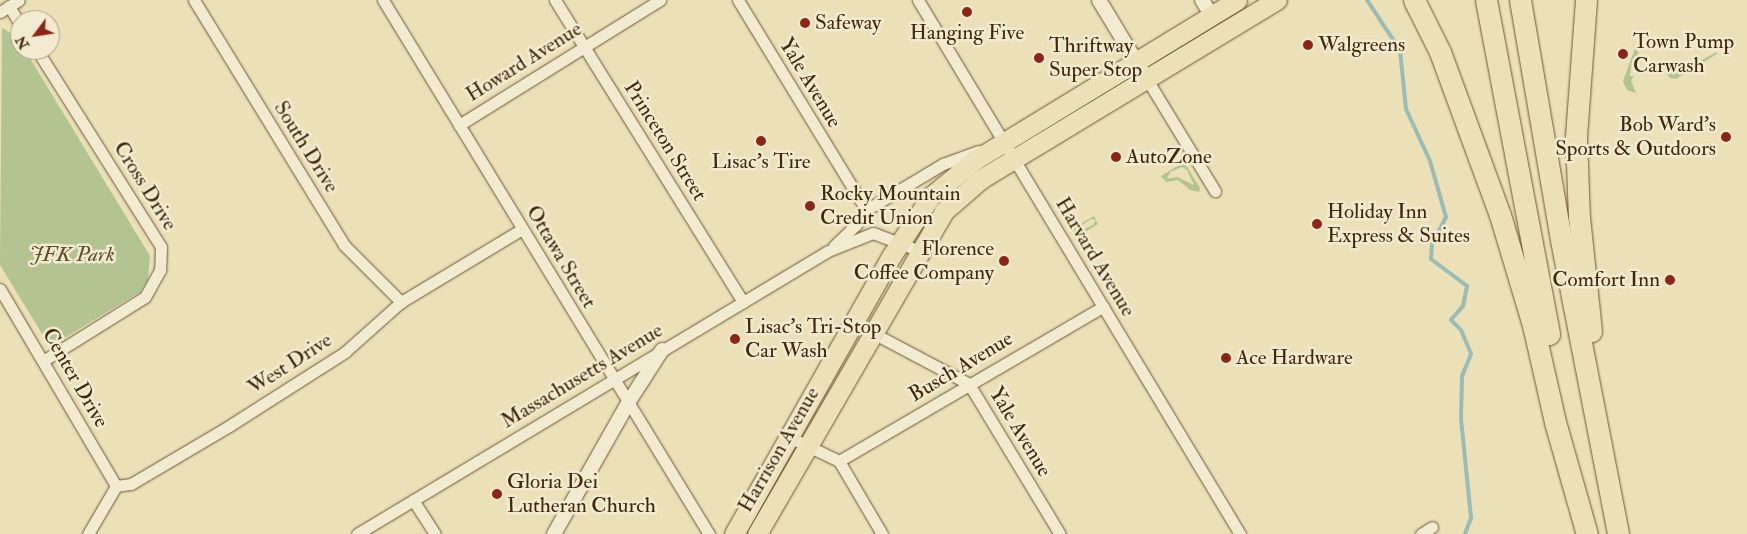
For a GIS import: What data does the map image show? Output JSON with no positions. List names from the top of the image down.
{
  "streets": {
    "main road": ["Harrison Avenue"],
    "street": [
      "Howard Avenue",
      "Yale Avenue",
      "Princeton Street",
      "South Drive",
      "Cross Drive",
      "Ottawa Street",
      "Harvard Avenue",
      "West Drive",
      "Busch Avenue",
      "Massachusetts Avenue",
      "Center Drive"
    ]
  },
  "crossings": [
    ["Howard Avenue", "Princeton Street"],
    ["Howard Avenue", "Ottawa Street"],
    ["Yale Avenue", "Busch Avenue"],
    ["Yale Avenue", "Massachusetts Avenue"],
    ["Yale Avenue", "Harrison Avenue"],
    ["Princeton Street", "Massachusetts Avenue"],
    ["South Drive", "West Drive"],
    ["Cross Drive", "Center Drive"],
    ["Ottawa Street", "West Drive"],
    ["Ottawa Street", "Massachusetts Avenue"],
    ["Harvard Avenue", "Busch Avenue"],
    ["Harvard Avenue", "Massachusetts Avenue"],
    ["Harvard Avenue", "Harrison Avenue"],
    ["West Drive", "Center Drive"],
    ["Massachusetts Avenue", "Harrison Avenue"]
  ],
  "parks": ["JFK Park"],
  "places": [
    "Hanging Five",
    "Safeway",
    "Walgreens",
    "Town Pump Carwash",
    "Thriftway Super Stop",
    "Bob Ward's Sports & Outdoors",
    "Lisac's Tire",
    "AutoZone",
    "Rocky Mountain Credit Union",
    "Holiday Inn Express & Suites",
    "Florence Coffee Company",
    "Comfort Inn",
    "Lisac's Tri-Stop Car Wash",
    "Ace Hardware",
    "Gloria Dei Lutheran Church"
  ],
  "north": "bottom left"
}
